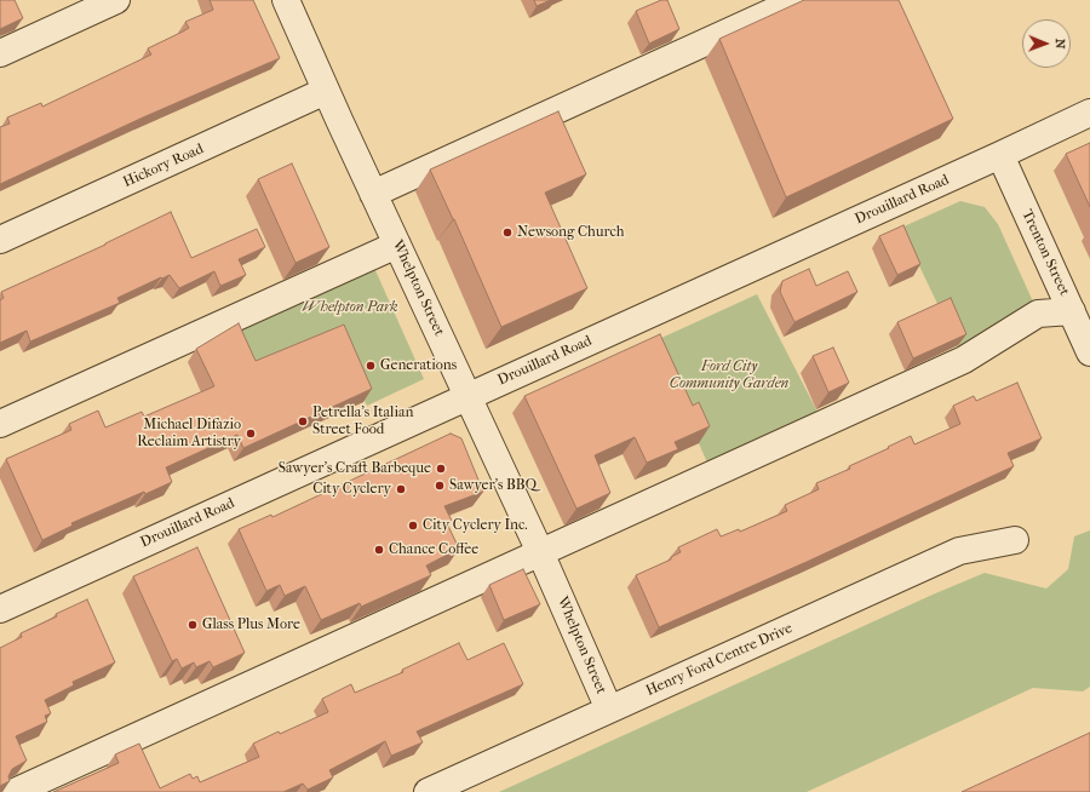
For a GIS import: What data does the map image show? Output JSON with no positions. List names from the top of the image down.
{
  "streets": {
    "street": [
      "Hickory Road",
      "Drouillard Road",
      "Trenton Street",
      "Whelpton Street",
      "Henry Ford Centre Drive"
    ]
  },
  "crossings": [
    ["Hickory Road", "Whelpton Street"],
    ["Drouillard Road", "Trenton Street"],
    ["Drouillard Road", "Whelpton Street"],
    ["Whelpton Street", "Henry Ford Centre Drive"]
  ],
  "parks": ["Whelpton Park", "Ford City Community Garden"],
  "places": [
    "Newsong Church",
    "Generations",
    "Petrella's Italian Street Food",
    "Michael Difazio Reclaim Artistry",
    "Sawyer's Craft Barbeque",
    "Sawyer's BBQ",
    "City Cyclery",
    "City Cyclery Inc.",
    "Chance Coffee",
    "Glass Plus More"
  ],
  "north": "right"
}
